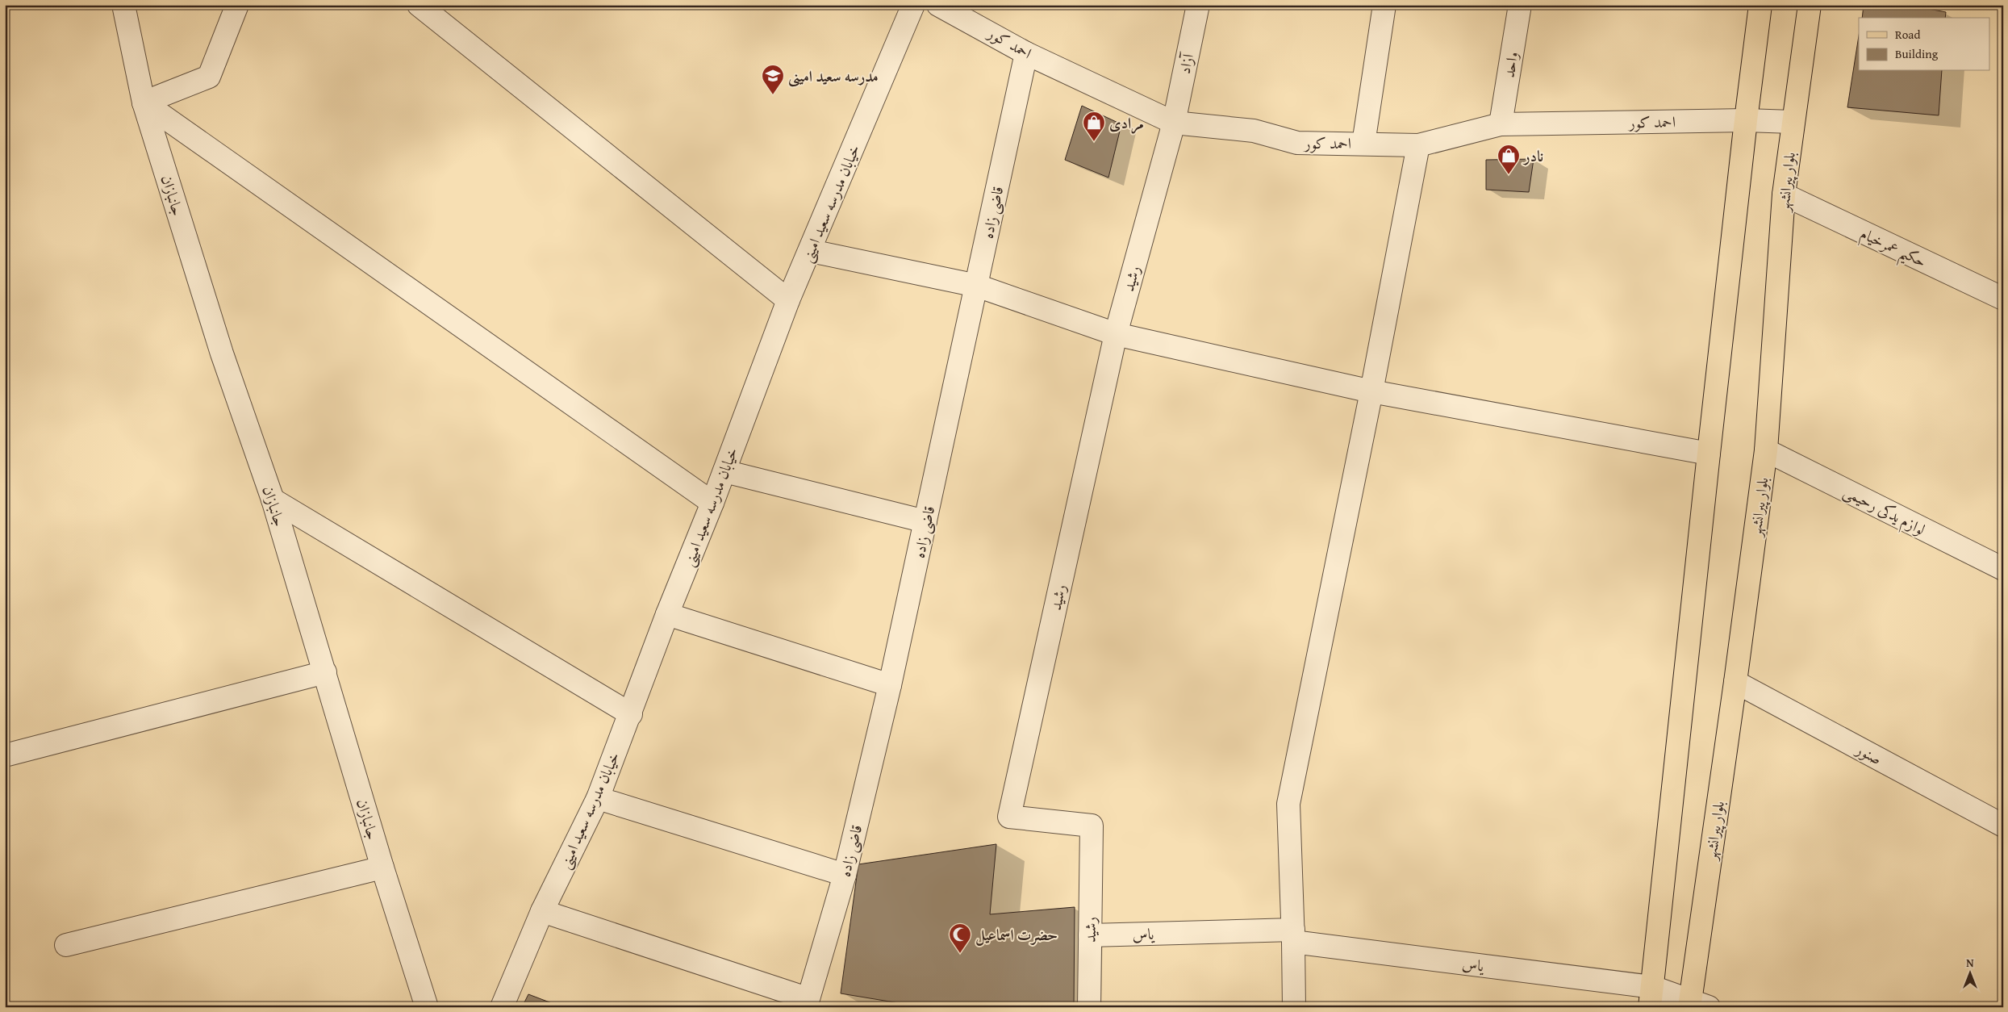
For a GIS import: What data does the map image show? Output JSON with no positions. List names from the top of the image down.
{
  "streets": {
    "main road": ["بلوار پیرانشهر"],
    "street": [
      "احمد کور",
      "آزاد",
      "واحد",
      "جانبازان",
      "خیابان مدرسه سعید امینی",
      "قاضی زاده",
      "حکیم عمرخیام",
      "رشید",
      "لوازم یدکی رحیمی",
      "صنور",
      "یاس"
    ]
  },
  "crossings": [
    ["احمد کور", "آزاد"],
    ["احمد کور", "واحد"],
    ["احمد کور", "بلوار پیرانشهر"],
    ["احمد کور", "قاضی زاده"],
    ["احمد کور", "رشید"],
    ["آزاد", "رشید"],
    ["بلوار پیرانشهر", "حکیم عمرخیام"],
    ["بلوار پیرانشهر", "لوازم یدکی رحیمی"],
    ["بلوار پیرانشهر", "صنور"],
    ["بلوار پیرانشهر", "یاس"],
    ["رشید", "یاس"]
  ],
  "places": {
    "school or university": ["مدرسه سعید امینی"],
    "shop": ["مرادی", "نادر"],
    "mosque": ["حضرت اسماعیل"]
  },
  "legend": ["Road", "Building"],
  "north": "top"
}
